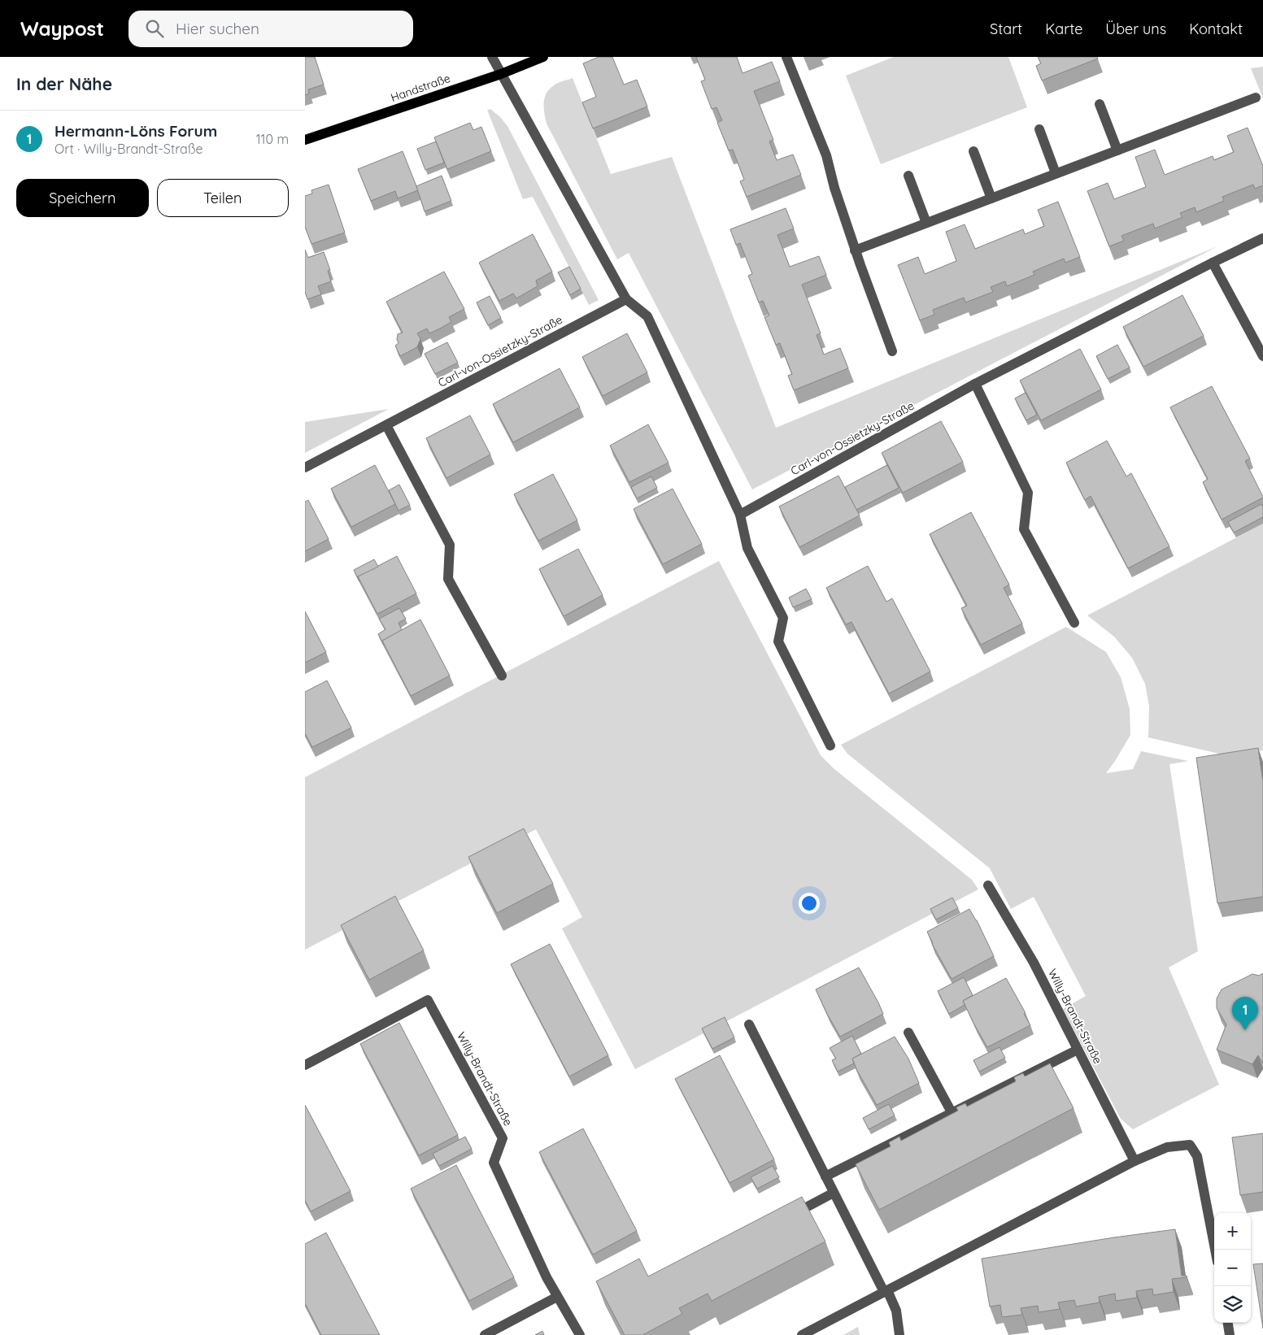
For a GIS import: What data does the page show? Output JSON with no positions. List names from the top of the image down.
{
  "streets": {
    "main road": ["Handstraße"],
    "street": ["Carl-von-Ossietzky-Straße", "Willy-Brandt-Straße"]
  },
  "page": {
    "header": "Waypost",
    "search": "Hier suchen",
    "nav": [
      "Start",
      "Karte",
      "Über uns",
      "Kontakt"
    ],
    "heading": "In der Nähe",
    "list": [
      {
        "mark": "1",
        "name": "Hermann-Löns Forum",
        "note": "Ort · Willy-Brandt-Straße",
        "value": "110 m"
      }
    ],
    "buttons": ["Speichern", "Teilen"],
    "pins": "1",
    "map_buttons": ["+", "−"]
  }
}
